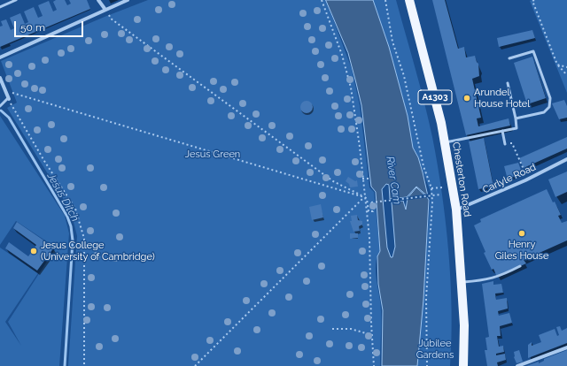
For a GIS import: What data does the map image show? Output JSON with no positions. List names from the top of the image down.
{
  "streets": {
    "main road": ["A1303", "Chesterton Road"],
    "street": ["Carlyle Road"]
  },
  "crossings": [
    ["Carlyle Road", "Chesterton Road"]
  ],
  "water": ["River Cam", "Jesus Ditch"],
  "parks": ["Jesus Green", "Jubilee Gardens"],
  "places": ["Arundel House Hotel", "Henry Giles House", "Jesus College (University of Cambridge)"],
  "scale_bar": "50 m"
}
